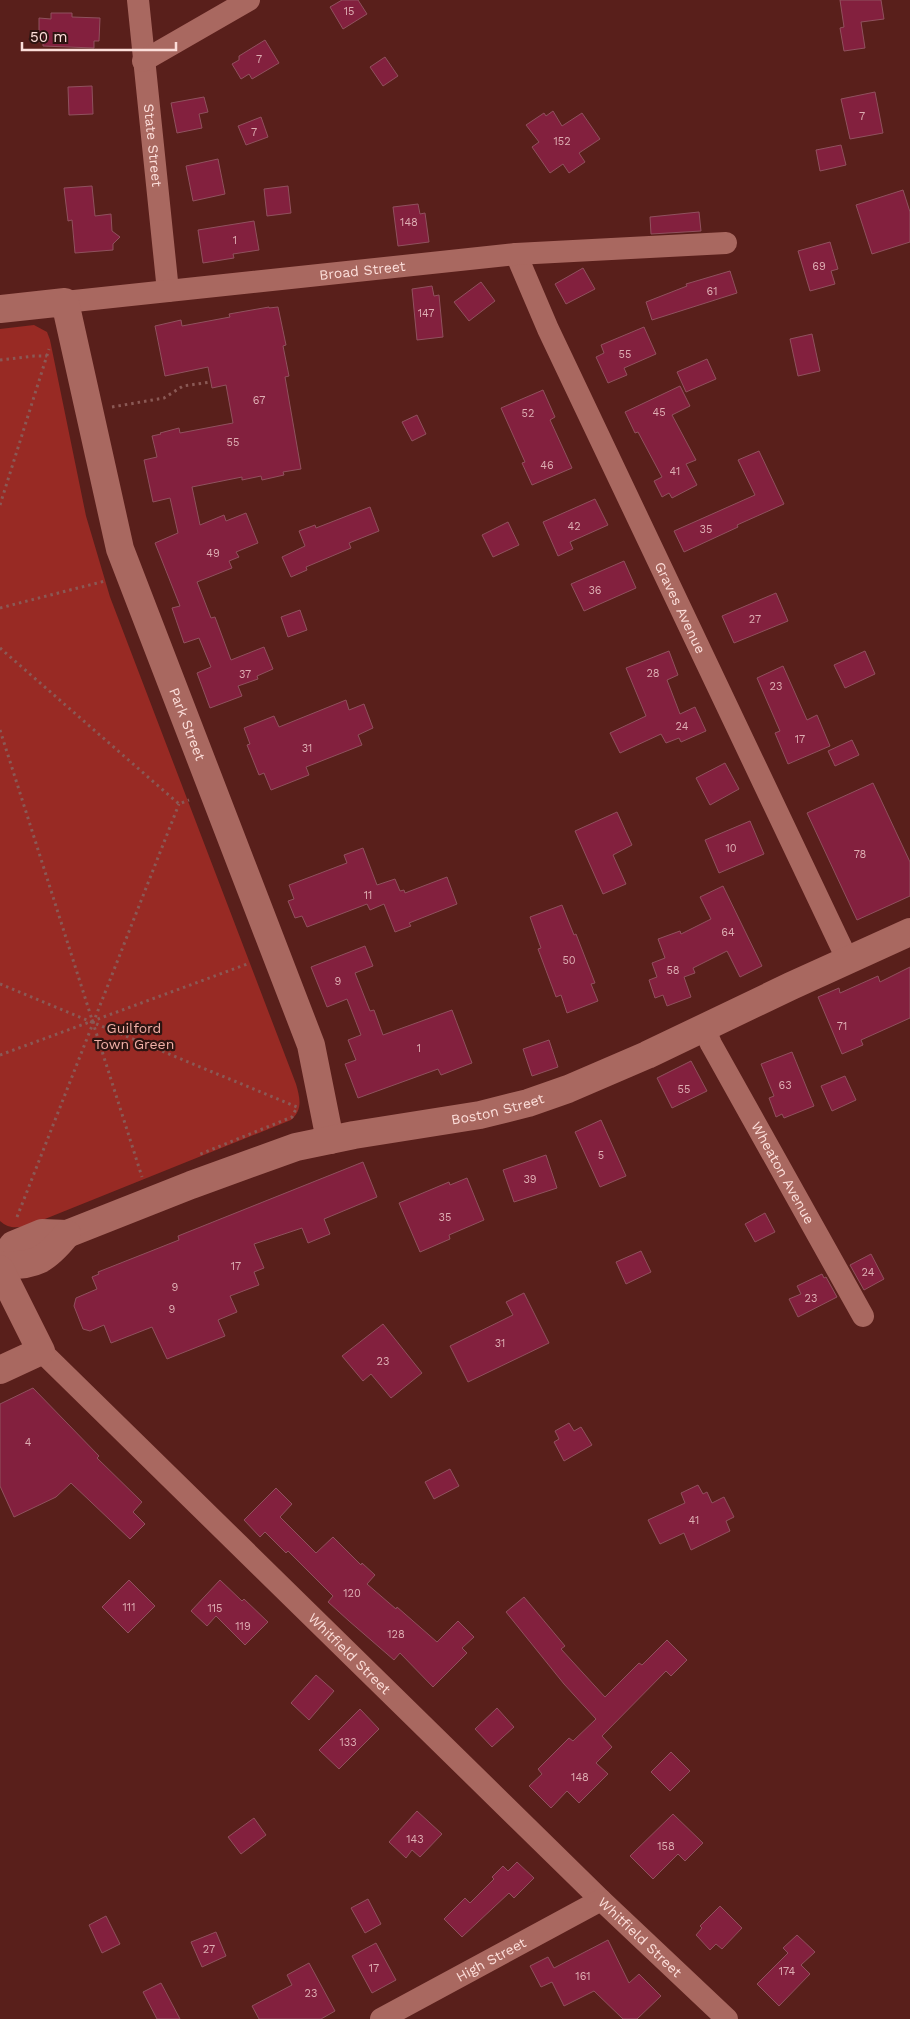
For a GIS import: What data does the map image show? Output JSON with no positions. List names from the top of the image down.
{
  "streets": {
    "main road": [
      "Broad Street",
      "Park Street",
      "Boston Street",
      "Whitfield Street"
    ],
    "street": [
      "State Street",
      "Graves Avenue",
      "Wheaton Avenue",
      "High Street"
    ]
  },
  "crossings": [
    ["State Street", "Broad Street"],
    ["Broad Street", "Graves Avenue"],
    ["Broad Street", "Park Street"],
    ["Graves Avenue", "Boston Street"],
    ["Park Street", "Boston Street"],
    ["Boston Street", "Wheaton Avenue"],
    ["Whitfield Street", "High Street"]
  ],
  "parks": ["Guilford Town Green"],
  "house_numbers": [
    "15",
    "7",
    "7",
    "7",
    "152",
    "148",
    "1",
    "69",
    "61",
    "147",
    "55",
    "67",
    "45",
    "52",
    "55",
    "46",
    "41",
    "42",
    "35",
    "49",
    "36",
    "27",
    "28",
    "37",
    "23",
    "24",
    "17",
    "31",
    "10",
    "78",
    "11",
    "64",
    "50",
    "58",
    "9",
    "71",
    "1",
    "63",
    "55",
    "5",
    "39",
    "35",
    "17",
    "24",
    "9",
    "23",
    "9",
    "31",
    "23",
    "4",
    "41",
    "120",
    "111",
    "115",
    "119",
    "128",
    "133",
    "148",
    "143",
    "158",
    "27",
    "17",
    "174",
    "161",
    "23"
  ],
  "scale_bar": "50 m"
}
